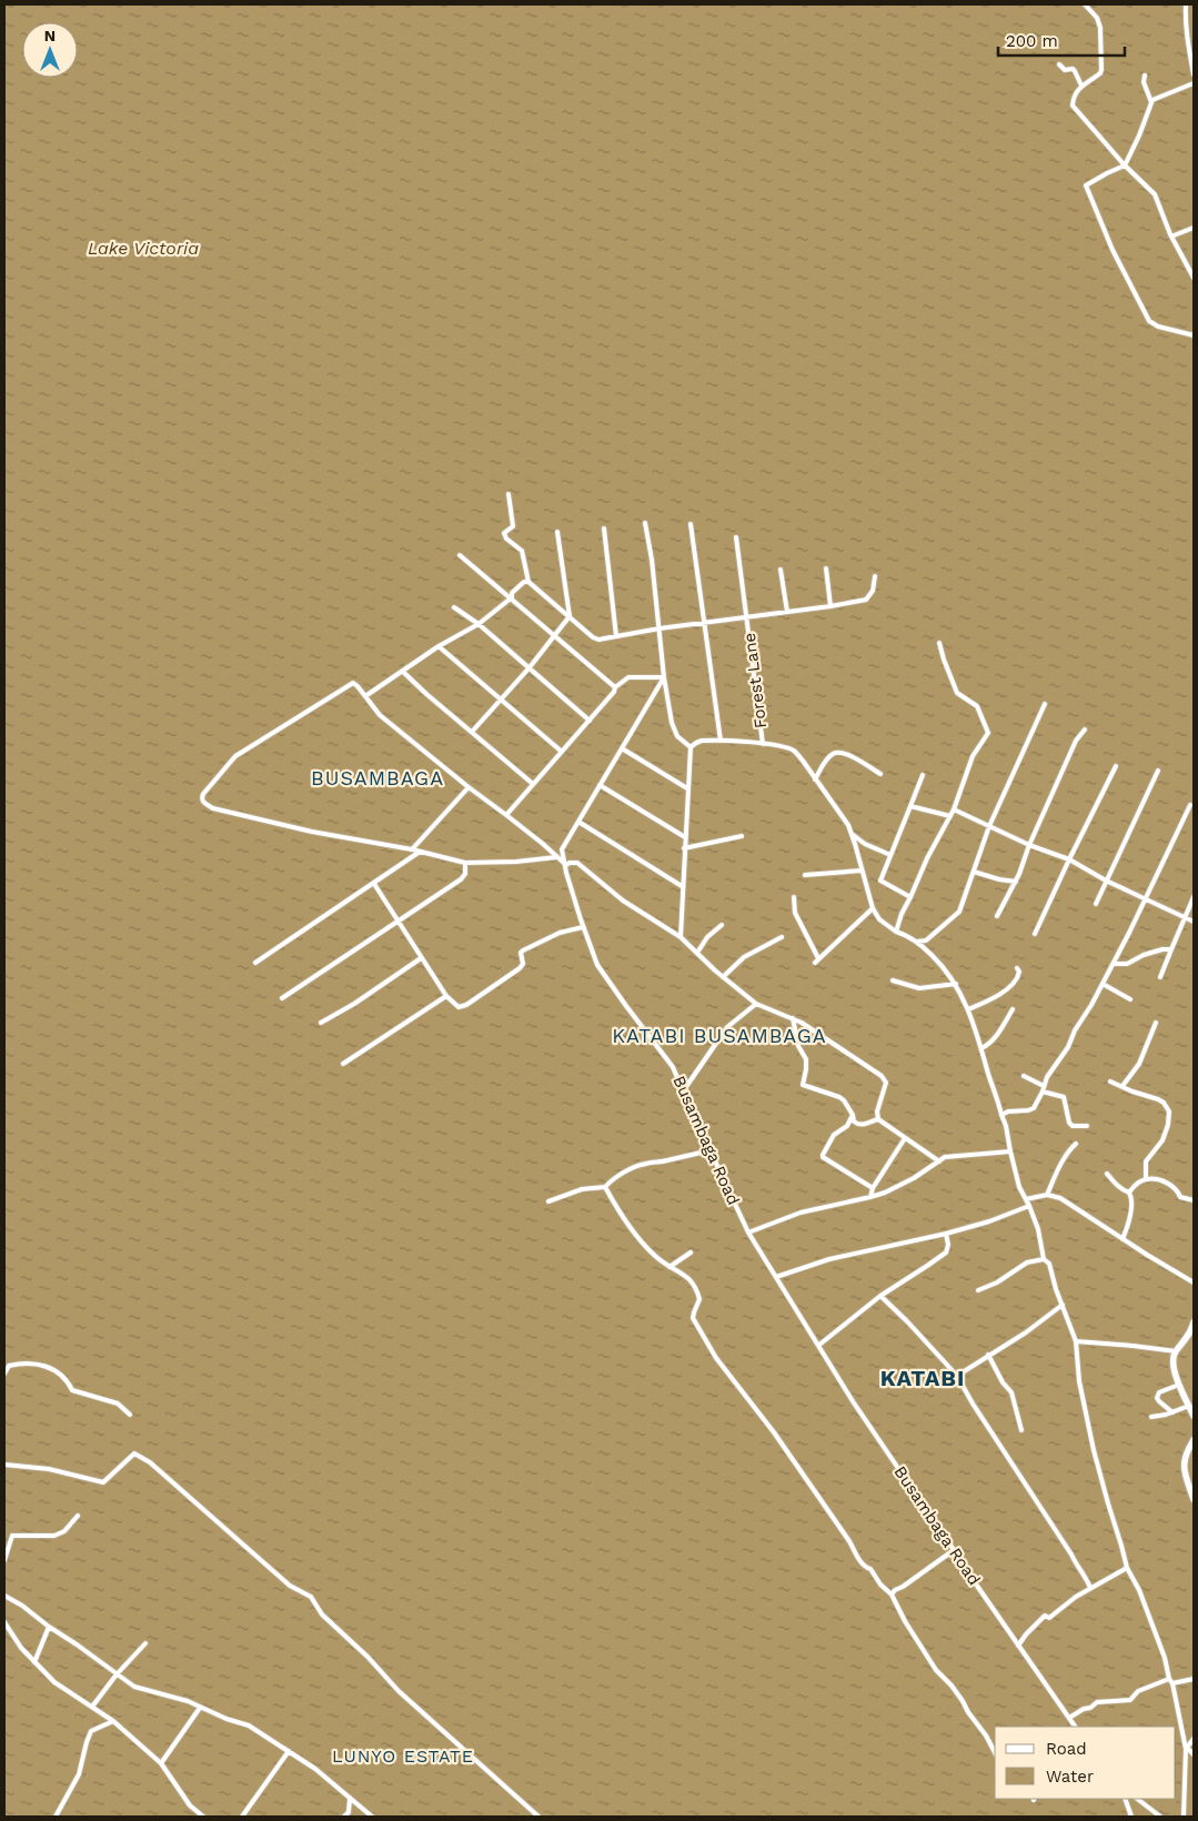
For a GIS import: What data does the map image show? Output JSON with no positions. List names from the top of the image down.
{
  "streets": {
    "street": ["Forest Lane", "Busambaga Road"]
  },
  "districts": [
    "BUSAMBAGA",
    "KATABI BUSAMBAGA",
    "KATABI",
    "LUNYO ESTATE"
  ],
  "water": ["Lake Victoria"],
  "legend": ["Road", "Water"],
  "scale_bar": "200 m",
  "north": "top"
}
